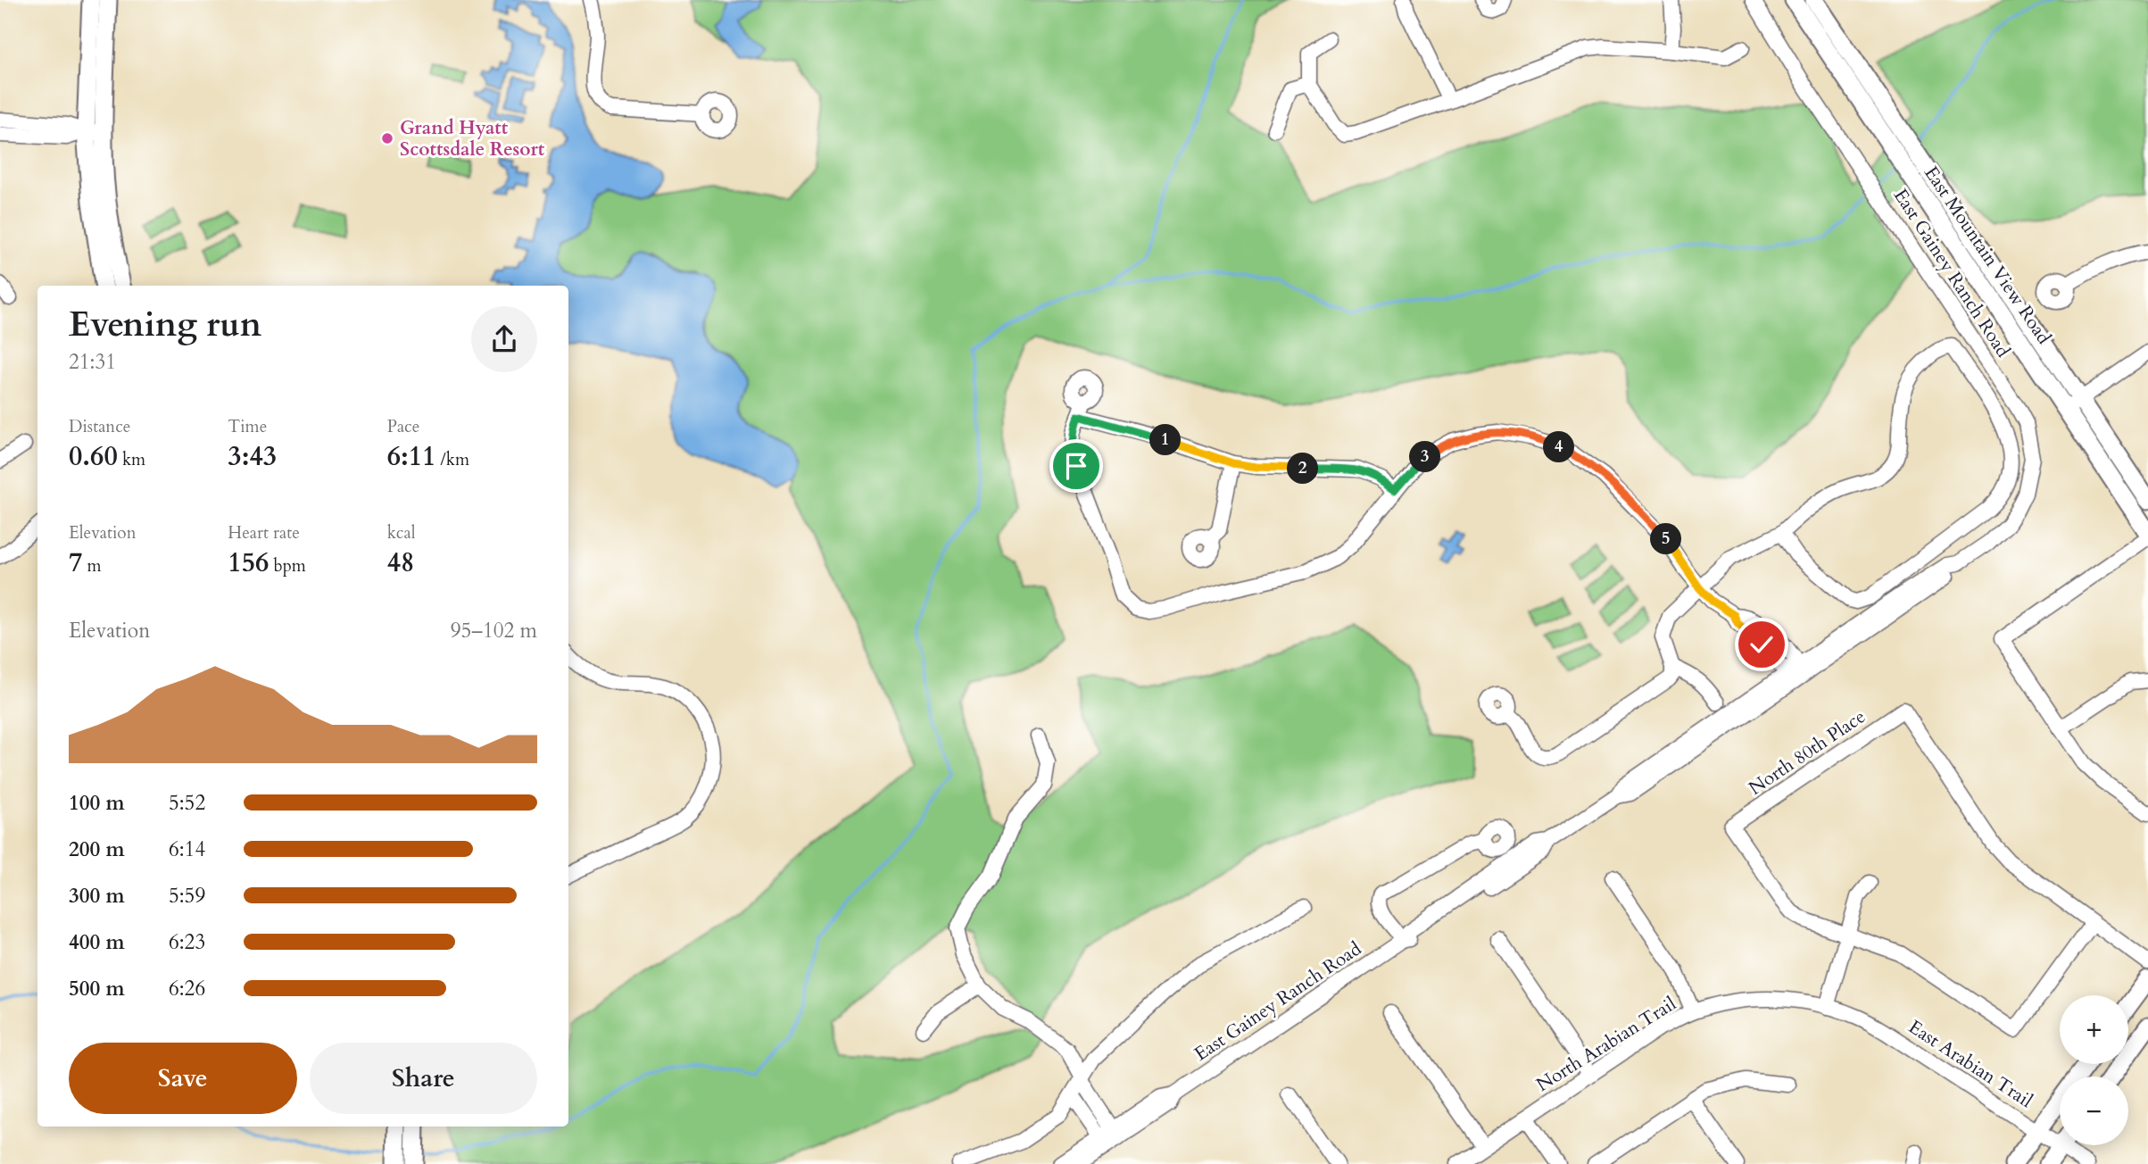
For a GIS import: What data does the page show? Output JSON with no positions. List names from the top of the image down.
{
  "streets": {
    "main road": ["East Mountain View Road"],
    "street": [
      "East Gainey Ranch Road",
      "North 80th Place",
      "North Arabian Trail",
      "East Arabian Trail"
    ]
  },
  "crossings": [
    ["North Arabian Trail", "East Arabian Trail"]
  ],
  "places": ["Grand Hyatt Scottsdale Resort"],
  "page": {
    "heading": ["Evening run", "21:31"],
    "stats": [
      ["Distance", "0.60 km"],
      ["Time", "3:43"],
      ["Pace", "6:11 /km"],
      ["Elevation", "7 m"],
      ["Heart rate", "156 bpm"],
      ["kcal", "48"]
    ],
    "pins": [
      "1",
      "4",
      "3",
      "2",
      "5"
    ],
    "chart": ["Elevation", "95–102 m"],
    "list": [
      {
        "name": "100 m",
        "note": "5:52"
      },
      {
        "name": "200 m",
        "note": "6:14"
      },
      {
        "name": "300 m",
        "note": "5:59"
      },
      {
        "name": "400 m",
        "note": "6:23"
      },
      {
        "name": "500 m",
        "note": "6:26"
      }
    ],
    "map_buttons": ["+", "−"],
    "buttons": ["Save", "Share"]
  }
}
